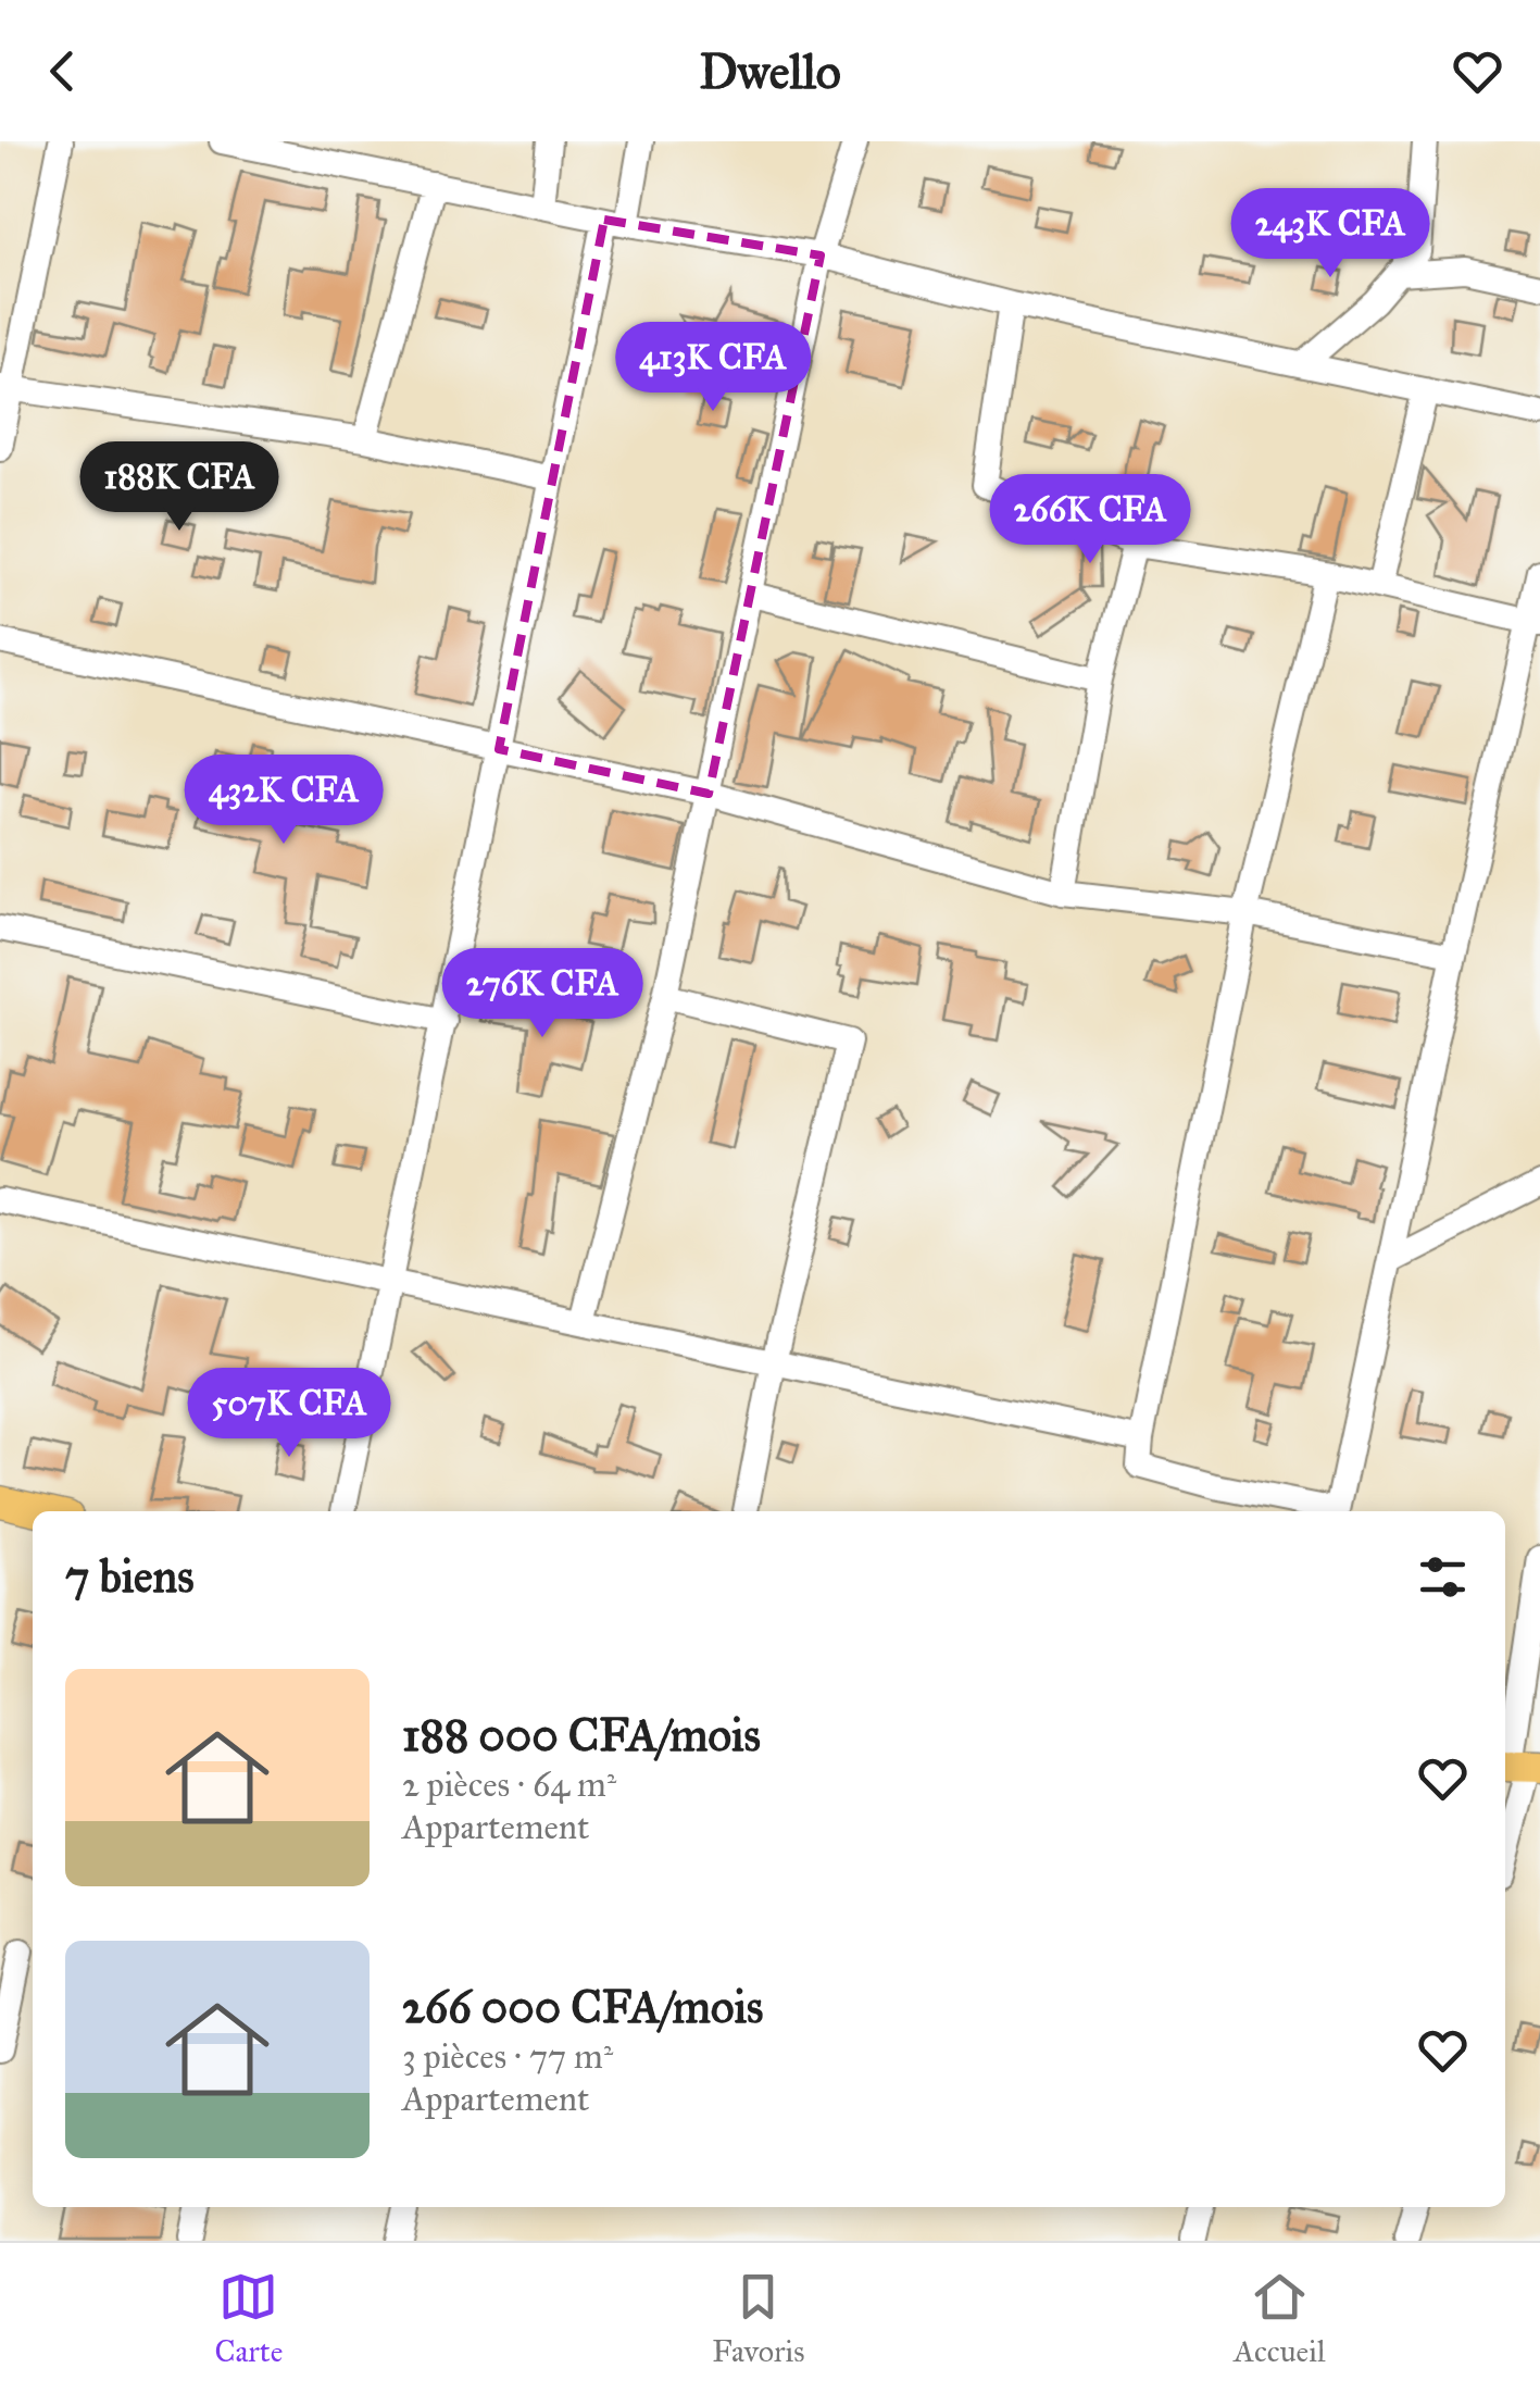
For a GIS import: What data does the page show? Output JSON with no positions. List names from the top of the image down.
{
  "page": {
    "header": "Dwello",
    "price": [
      "243K CFA",
      "413K CFA",
      "188K CFA",
      "266K CFA",
      "432K CFA",
      "276K CFA",
      "507K CFA"
    ],
    "heading": "7 biens",
    "list": [
      {
        "name": "188 000 CFA/mois",
        "note": "2 pièces · 64 m² · Appartement"
      },
      {
        "name": "266 000 CFA/mois",
        "note": "3 pièces · 77 m² · Appartement"
      }
    ],
    "tabs": ["Carte", "Favoris", "Accueil"]
  }
}
